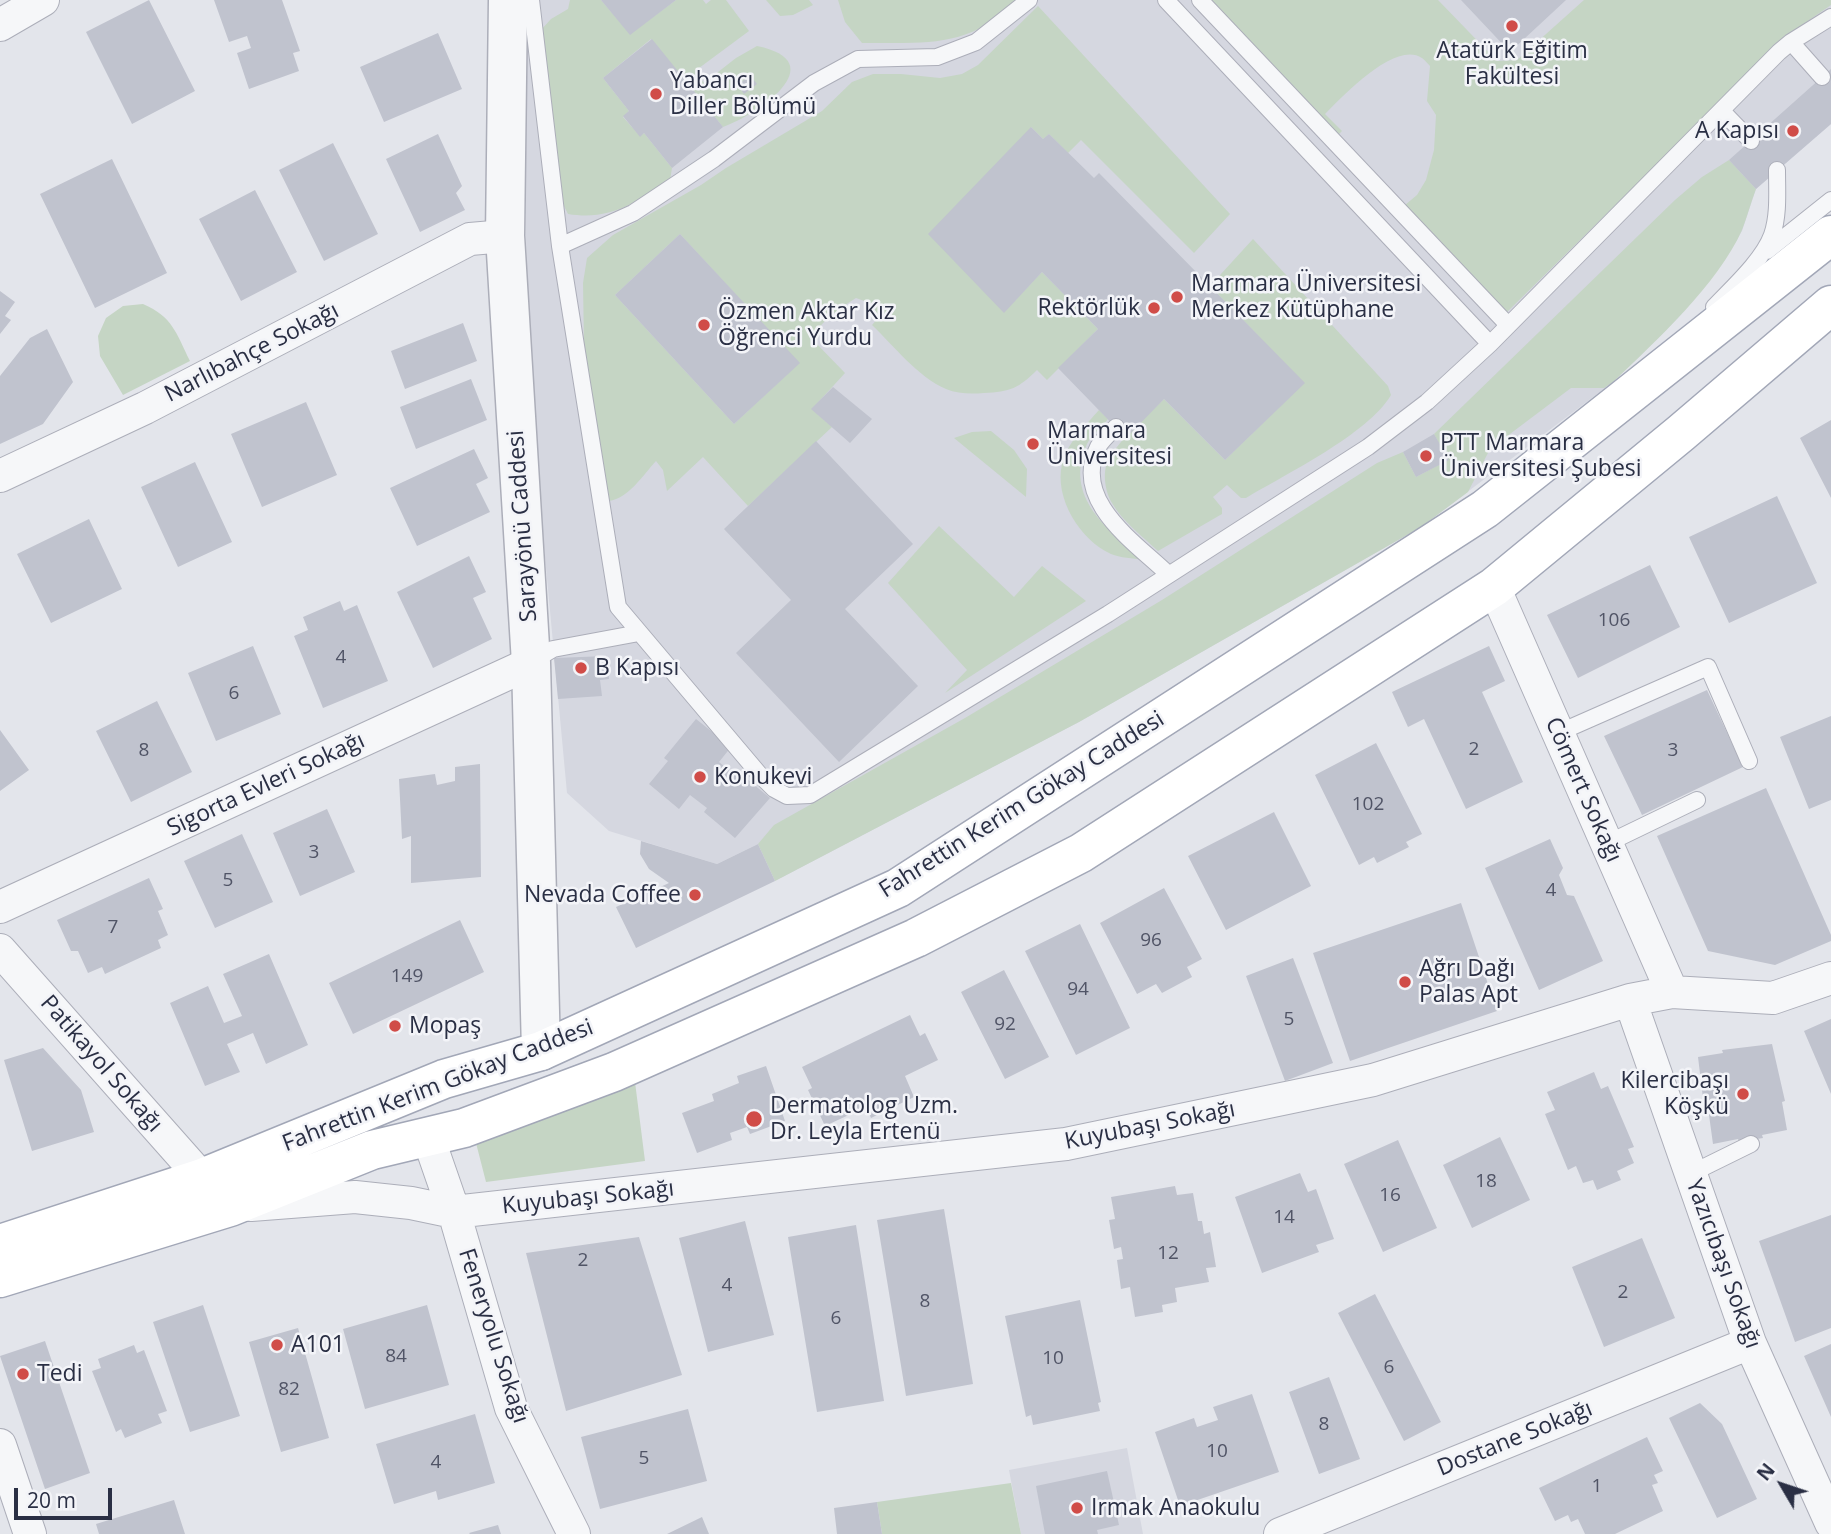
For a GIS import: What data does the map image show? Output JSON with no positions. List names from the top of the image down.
{
  "streets": {
    "main road": ["Fahrettin Kerim Gökay Caddesi"],
    "street": [
      "Narlıbahçe Sokağı",
      "Sarayönü Caddesi",
      "Sigorta Evleri Sokağı",
      "Cömert Sokağı",
      "Patikayol Sokağı",
      "Kuyubaşı Sokağı",
      "Yazıcıbaşı Sokağı",
      "Feneryolu Sokağı",
      "Dostane Sokağı"
    ]
  },
  "crossings": [
    ["Narlıbahçe Sokağı", "Sarayönü Caddesi"],
    ["Sarayönü Caddesi", "Sigorta Evleri Sokağı"],
    ["Sarayönü Caddesi", "Fahrettin Kerim Gökay Caddesi"],
    ["Cömert Sokağı", "Fahrettin Kerim Gökay Caddesi"],
    ["Cömert Sokağı", "Kuyubaşı Sokağı"],
    ["Fahrettin Kerim Gökay Caddesi", "Patikayol Sokağı"],
    ["Fahrettin Kerim Gökay Caddesi", "Kuyubaşı Sokağı"],
    ["Fahrettin Kerim Gökay Caddesi", "Feneryolu Sokağı"],
    ["Kuyubaşı Sokağı", "Yazıcıbaşı Sokağı"],
    ["Kuyubaşı Sokağı", "Feneryolu Sokağı"],
    ["Yazıcıbaşı Sokağı", "Dostane Sokağı"]
  ],
  "places": [
    "Atatürk Eğitim Fakültesi",
    "Yabancı Diller Bölümü",
    "A Kapısı",
    "Marmara Üniversitesi Merkez Kütüphane",
    "Rektörlük",
    "Özmen Aktar Kız Öğrenci Yurdu",
    "Marmara Üniversitesi",
    "PTT Marmara Üniversitesi Şubesi",
    "B Kapısı",
    "Konukevi",
    "Nevada Coffee",
    "Ağrı Dağı Palas Apt",
    "Mopaş",
    "Kilercibaşı Köşkü",
    "Dermatolog Uzm. Dr. Leyla Ertenü",
    "A101",
    "Tedi",
    "Irmak Anaokulu"
  ],
  "house_numbers": [
    "106",
    "4",
    "6",
    "2",
    "8",
    "3",
    "102",
    "3",
    "5",
    "4",
    "7",
    "96",
    "149",
    "94",
    "5",
    "92",
    "18",
    "16",
    "14",
    "12",
    "2",
    "4",
    "2",
    "8",
    "6",
    "84",
    "10",
    "6",
    "82",
    "8",
    "10",
    "5",
    "4",
    "1"
  ],
  "scale_bar": "20 m",
  "north": "top left"
}
